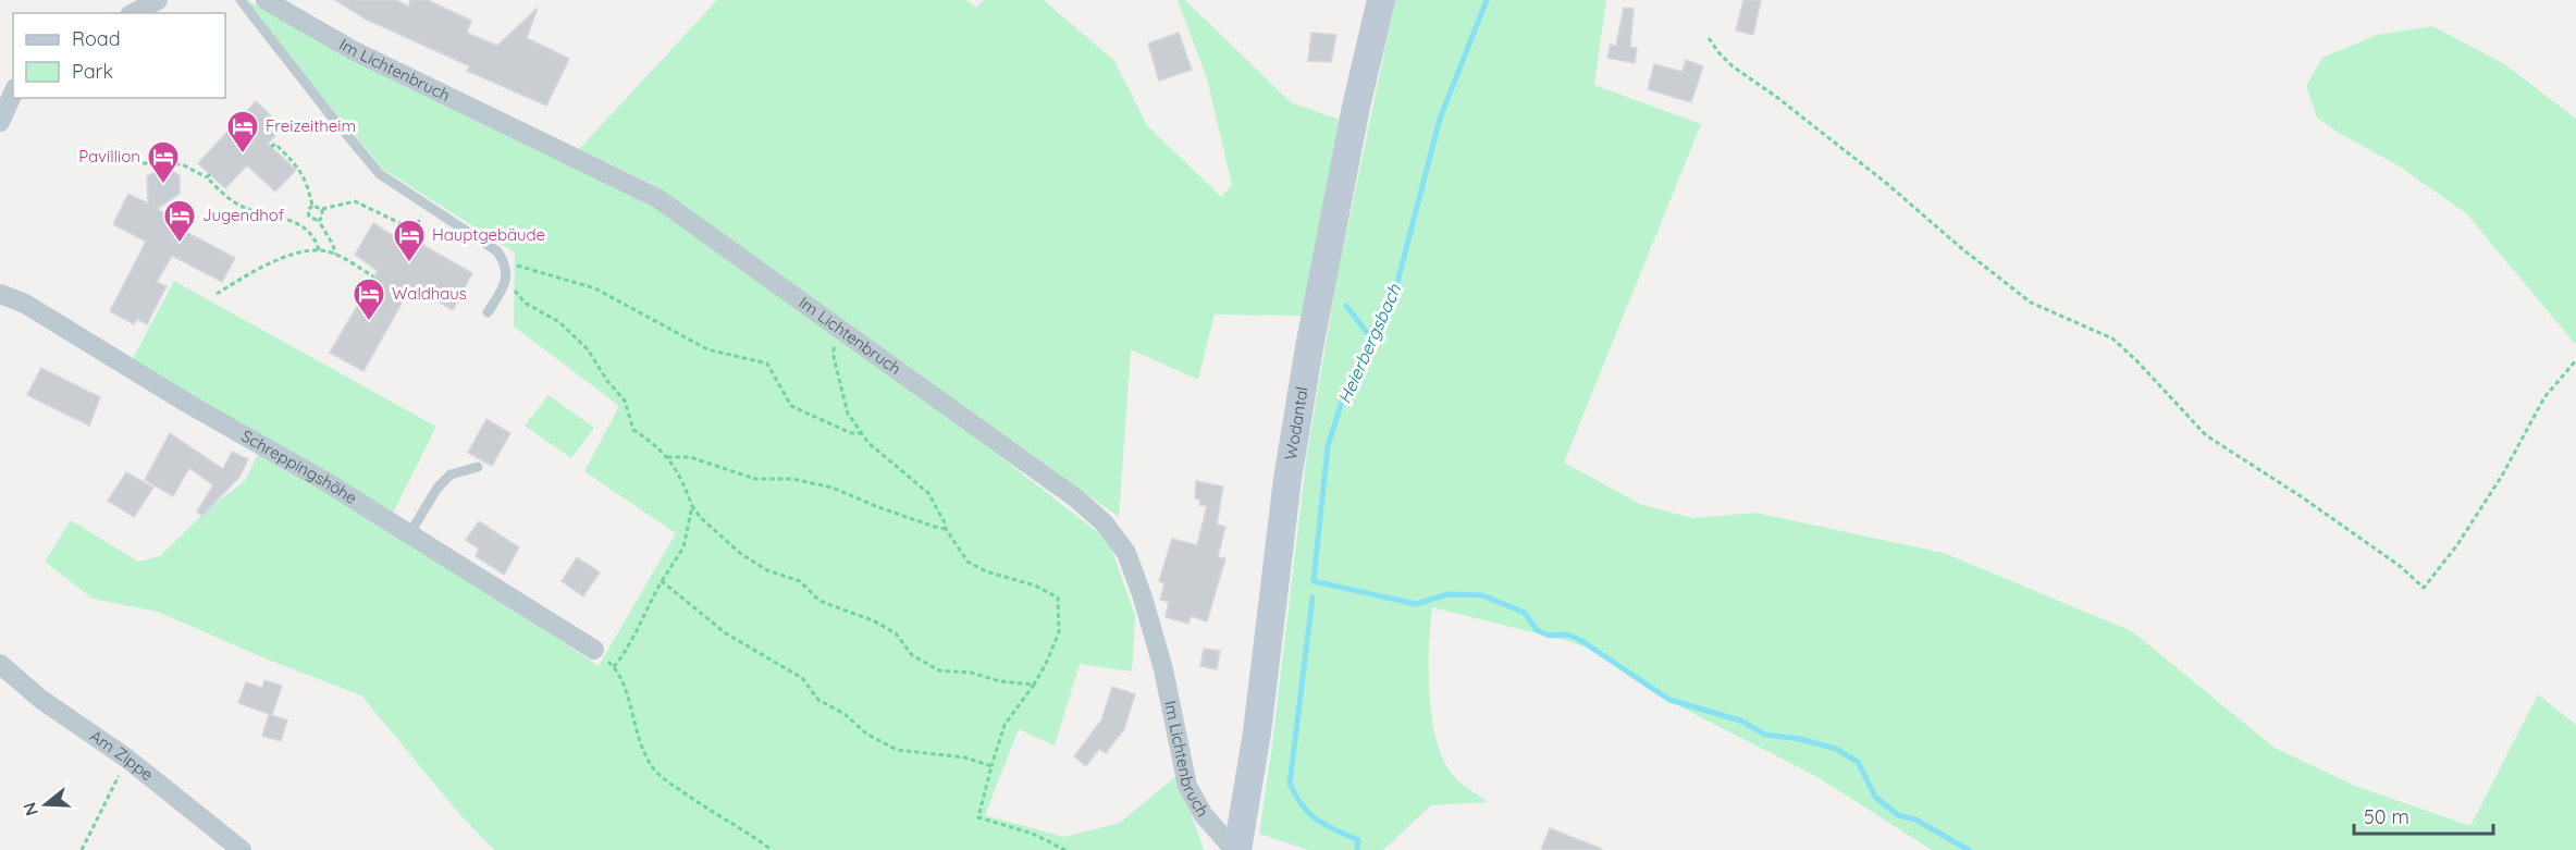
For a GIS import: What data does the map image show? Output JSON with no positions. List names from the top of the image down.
{
  "streets": {
    "main road": ["Wodantal"],
    "street": ["Im Lichtenbruch", "Schreppingshöhe", "Am Zippe"]
  },
  "crossings": [
    ["Im Lichtenbruch", "Wodantal"]
  ],
  "water": ["Heierbergsbach"],
  "places": {
    "hotel": [
      "Freizeitheim",
      "Pavillion",
      "Jugendhof",
      "Hauptgebäude",
      "Waldhaus"
    ]
  },
  "legend": ["Road", "Park"],
  "scale_bar": "50 m",
  "north": "left"
}
